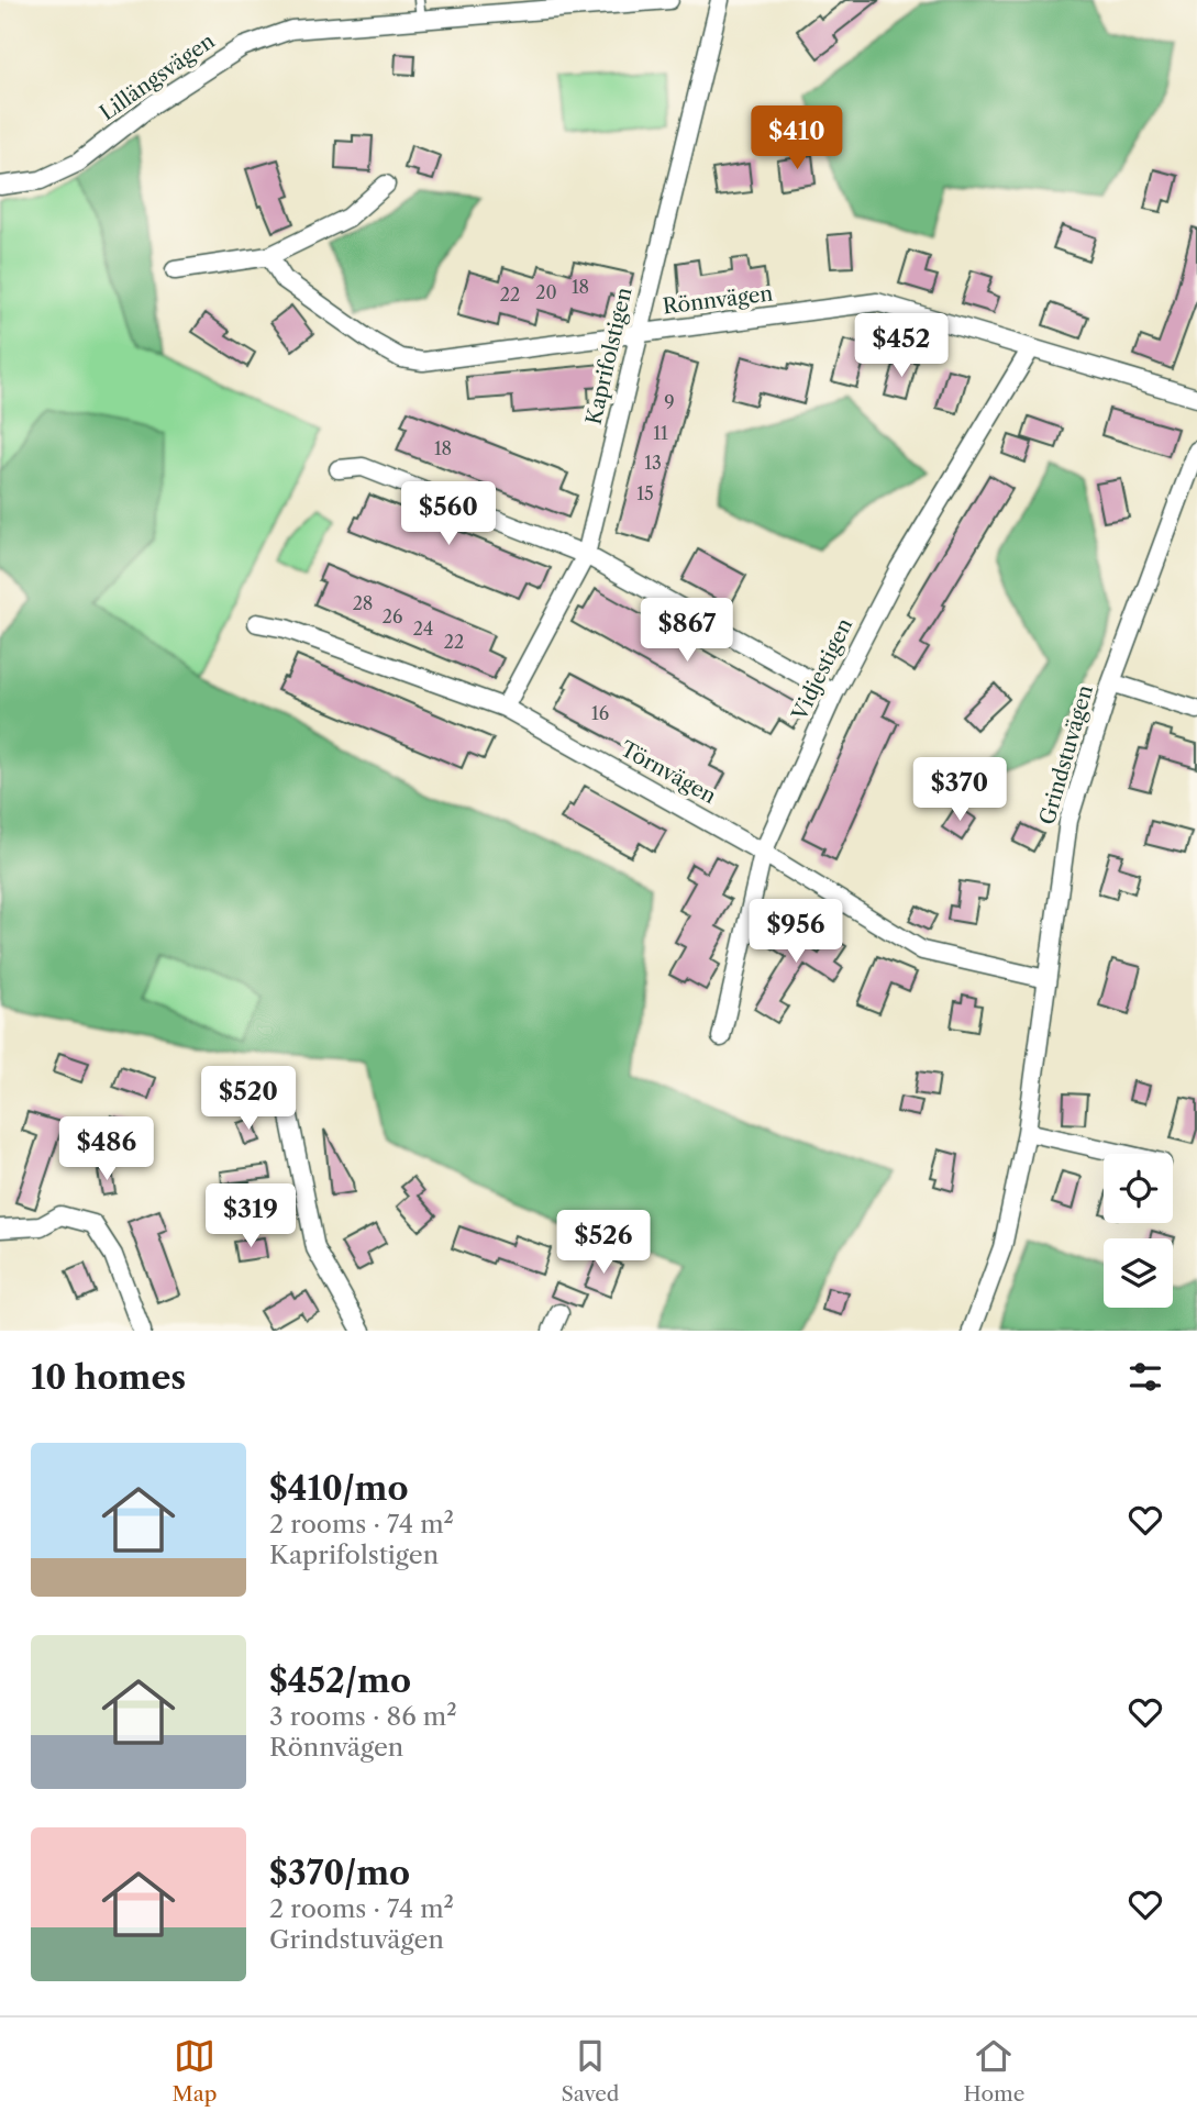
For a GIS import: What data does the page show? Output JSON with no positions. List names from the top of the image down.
{
  "streets": {
    "street": [
      "Lillängsvägen",
      "Rönnvägen",
      "Kaprifolstigen",
      "Vidjestigen",
      "Grindstuvägen",
      "Törnvägen"
    ]
  },
  "crossings": [
    ["Rönnvägen", "Kaprifolstigen"],
    ["Rönnvägen", "Vidjestigen"],
    ["Kaprifolstigen", "Törnvägen"],
    ["Vidjestigen", "Törnvägen"],
    ["Grindstuvägen", "Törnvägen"]
  ],
  "house_numbers": [
    "18",
    "20",
    "22",
    "9",
    "11",
    "18",
    "13",
    "15",
    "28",
    "26",
    "24",
    "22",
    "16"
  ],
  "page": {
    "price": [
      "$410",
      "$452",
      "$560",
      "$867",
      "$370",
      "$956",
      "$520",
      "$486",
      "$319",
      "$526"
    ],
    "heading": "10 homes",
    "list": [
      {
        "name": "$410/mo",
        "note": "2 rooms · 74 m² · Kaprifolstigen"
      },
      {
        "name": "$452/mo",
        "note": "3 rooms · 86 m² · Rönnvägen"
      },
      {
        "name": "$370/mo",
        "note": "2 rooms · 74 m² · Grindstuvägen"
      }
    ],
    "tabs": ["Map", "Saved", "Home"]
  }
}
